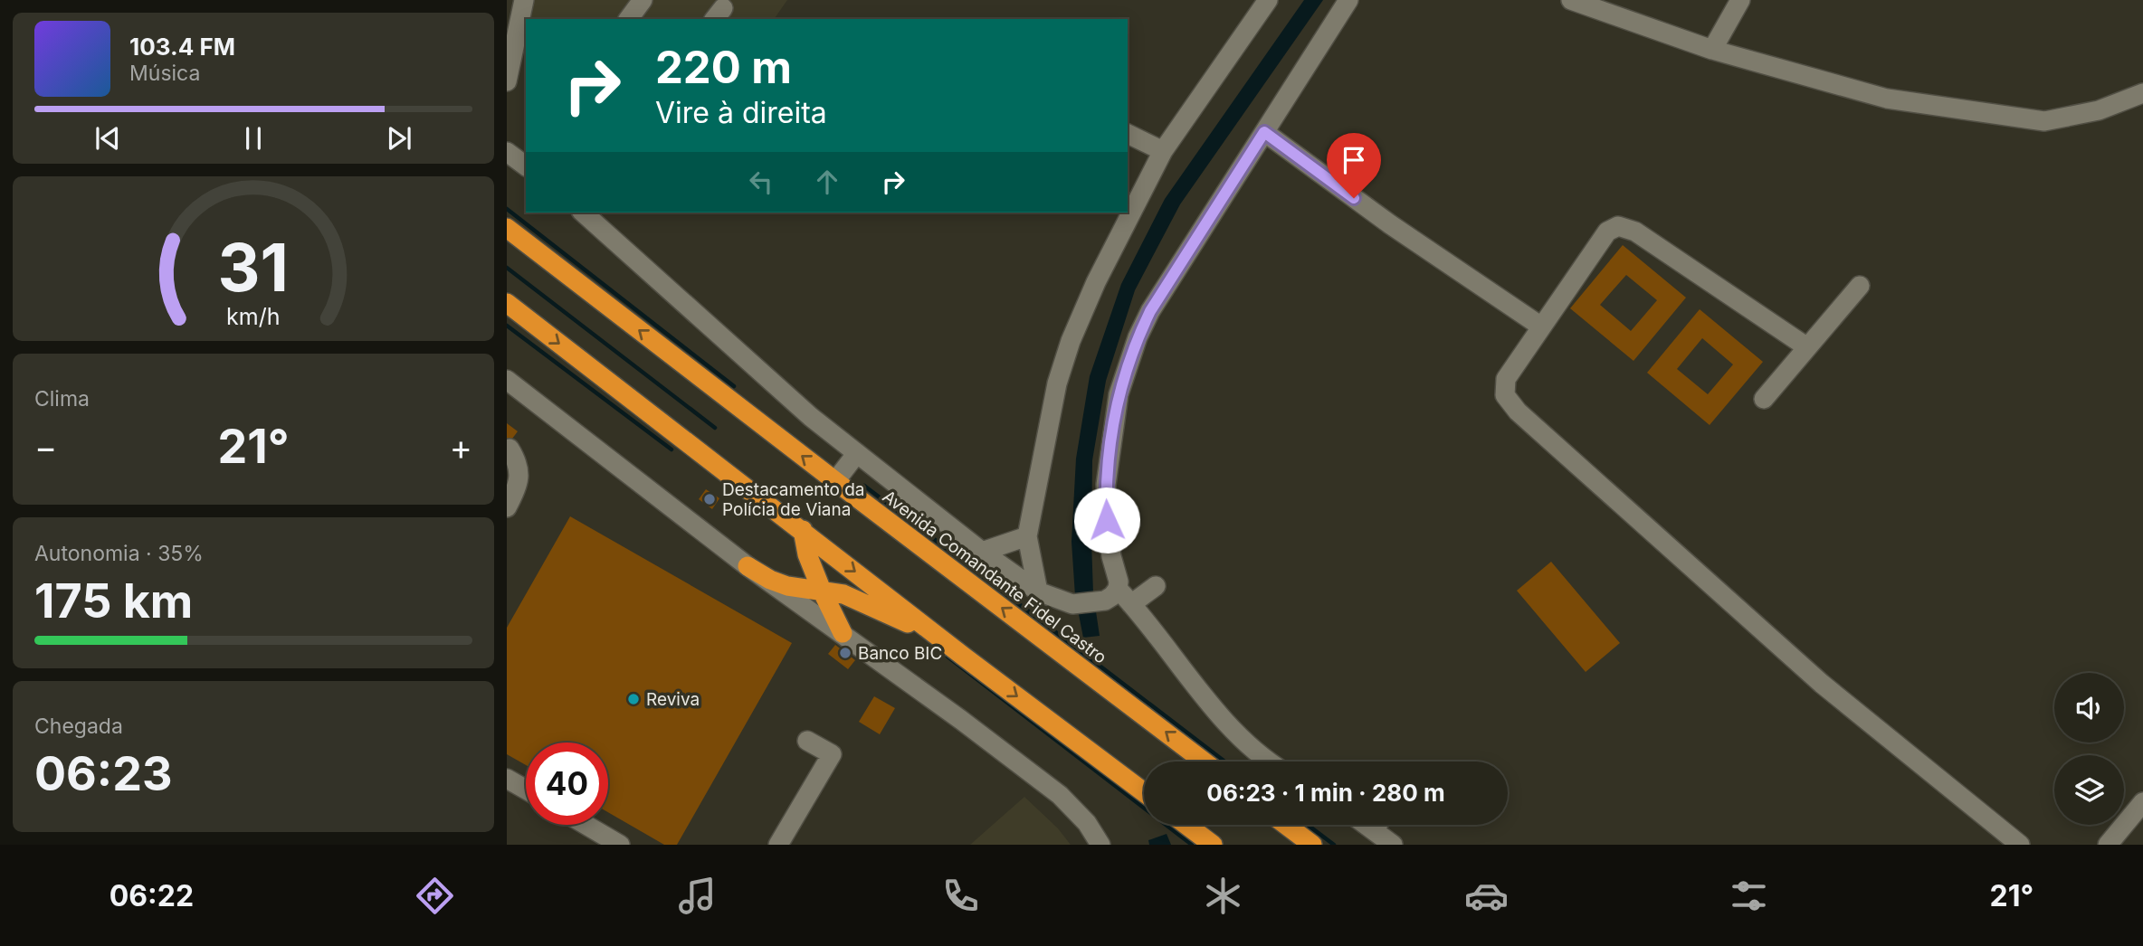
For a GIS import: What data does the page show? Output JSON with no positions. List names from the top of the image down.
{
  "streets": {
    "highway": ["Avenida Comandante Fidel Castro"]
  },
  "places": ["Destacamento da Polícia de Viana", "Banco BIC", "Reviva"],
  "page": {
    "turn": ["220 m", "Vire à direita"],
    "song": ["103.4 FM", "Música"],
    "tile": [
      "Clima",
      ["Autonomia · 35%", "175 km"],
      ["Chegada", "06:23"]
    ],
    "heat": ["−", "21°", "+"],
    "limit": "40",
    "trip": "06:23 · 1 min · 280 m",
    "tabs": ["06:22", "21°"],
    "gauge": ["31", "km/h"]
  }
}
